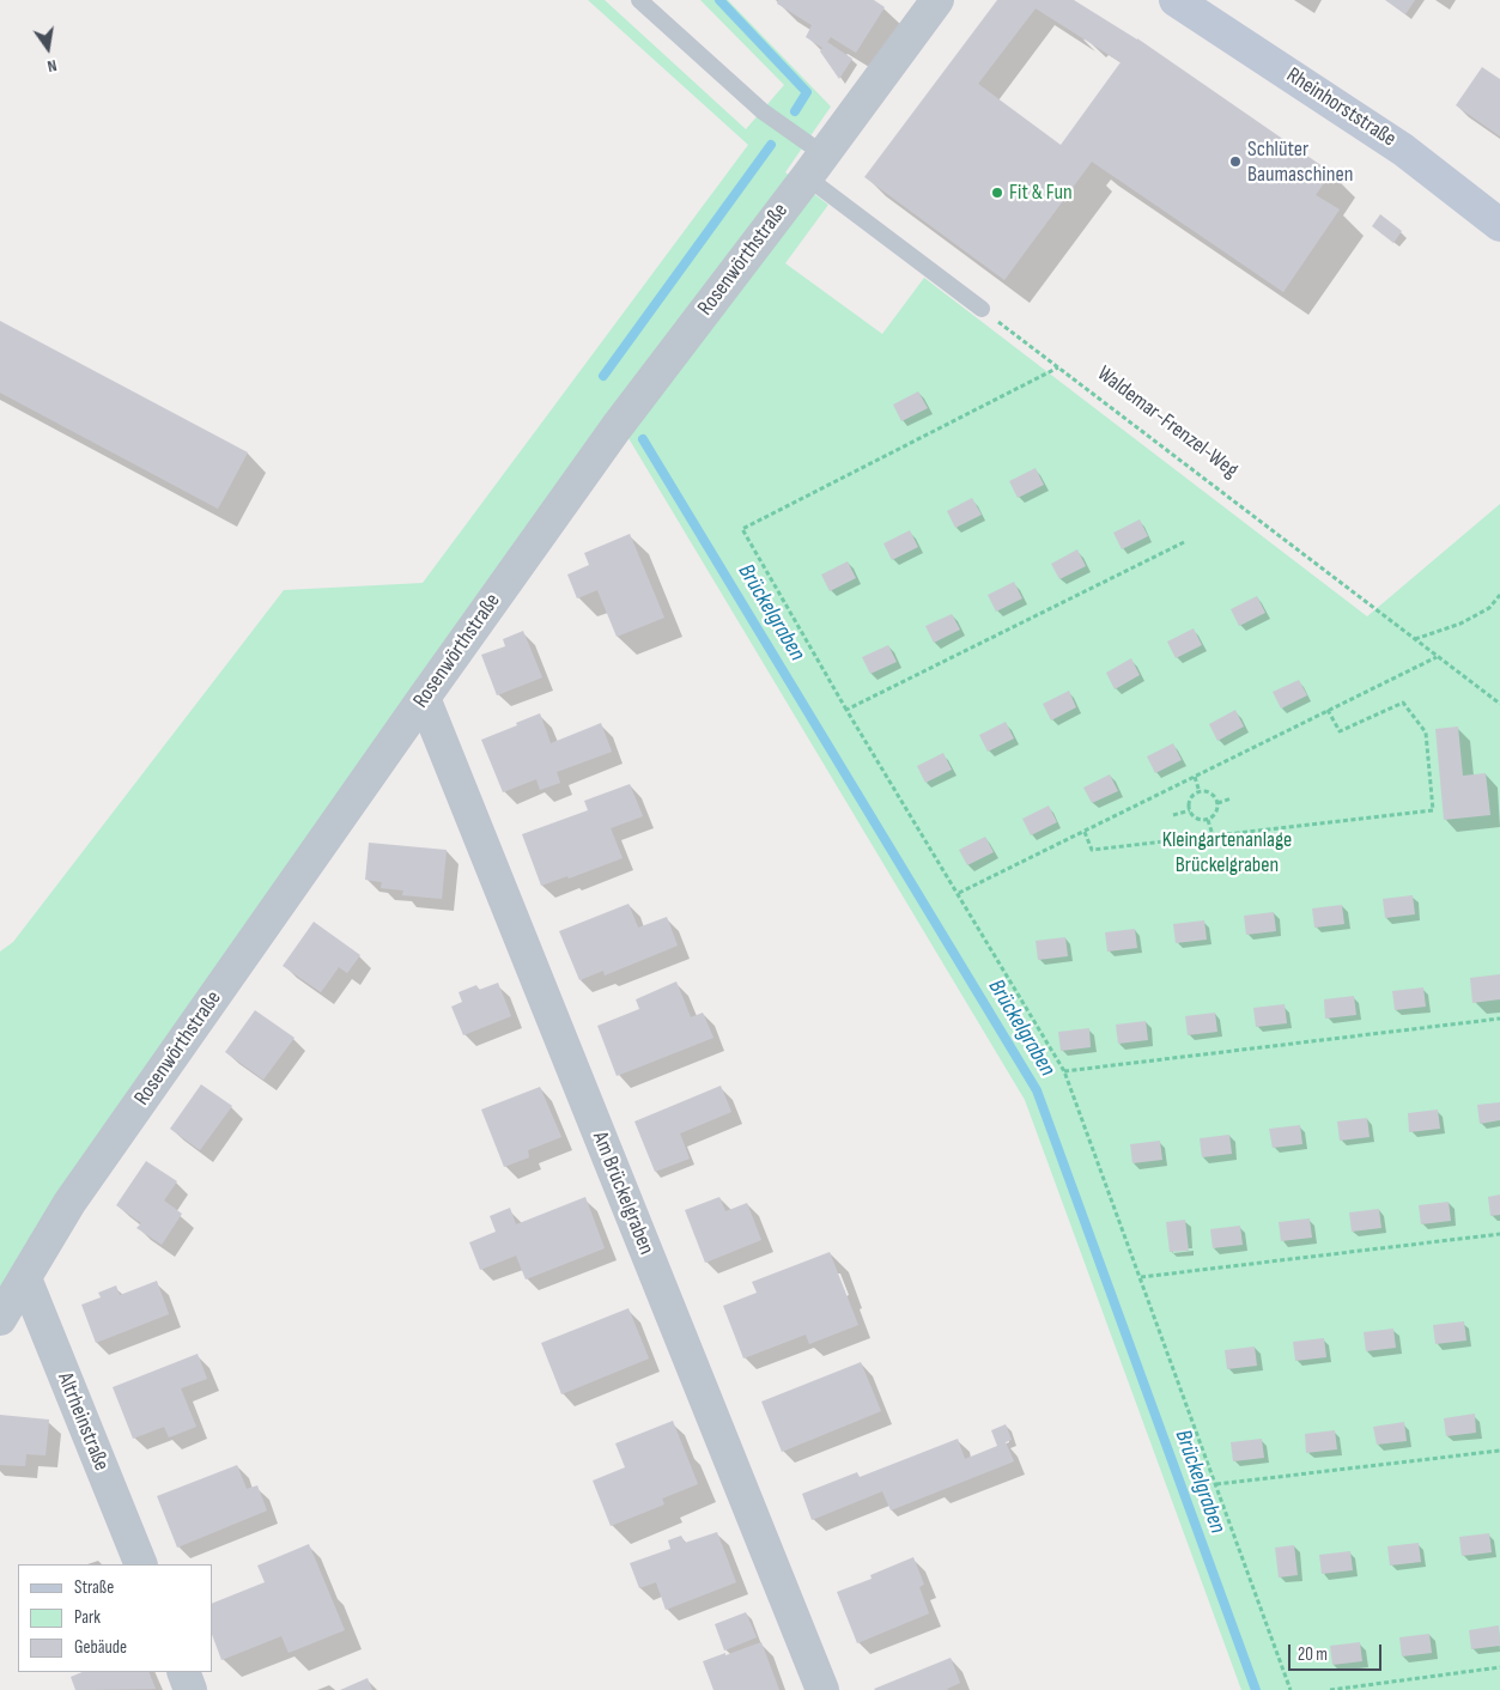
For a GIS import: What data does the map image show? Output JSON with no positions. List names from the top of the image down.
{
  "streets": {
    "street": [
      "Rheinhorststraße",
      "Rosenwörthstraße",
      "Am Brückelgraben",
      "Altrheinstraße"
    ],
    "path": ["Waldemar-Frenzel-Weg"]
  },
  "crossings": [
    ["Rosenwörthstraße", "Am Brückelgraben"],
    ["Rosenwörthstraße", "Altrheinstraße"]
  ],
  "water": ["Brückelgraben"],
  "parks": ["Kleingartenanlage Brückelgraben"],
  "places": ["Schlüter Baumaschinen", "Fit & Fun"],
  "legend": ["Straße", "Park", "Gebäude"],
  "scale_bar": "20 m",
  "north": "bottom"
}
